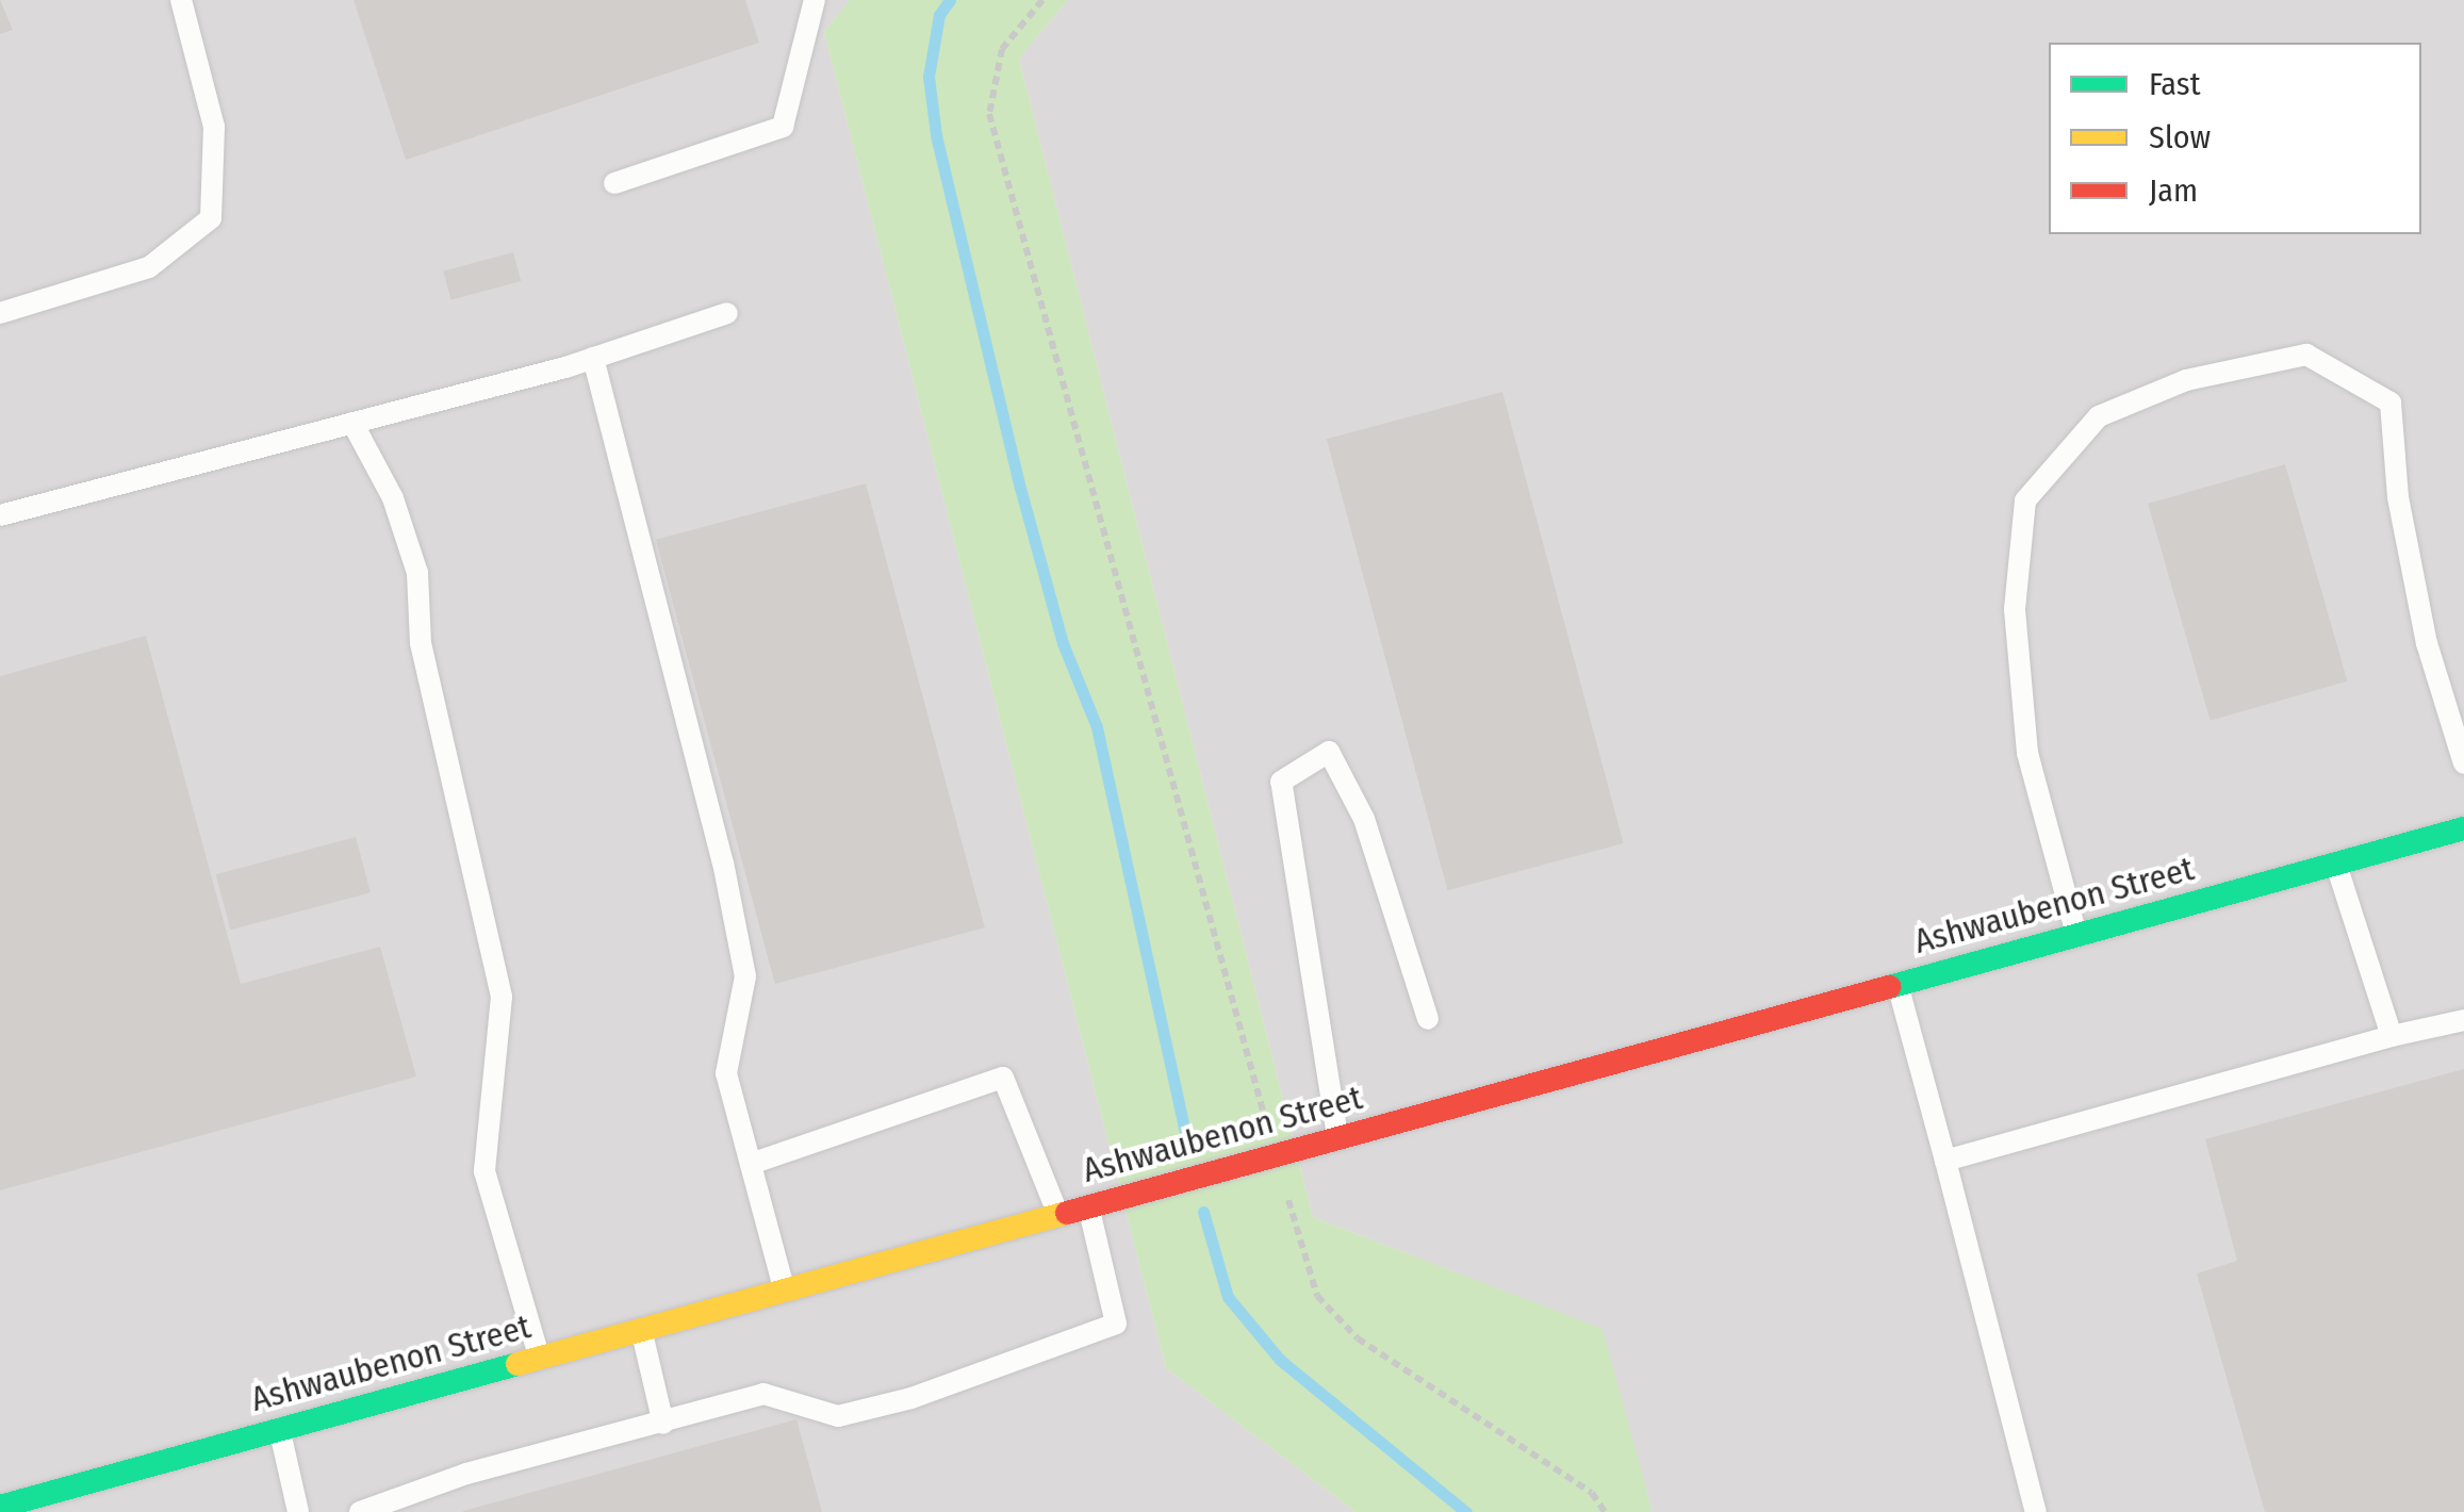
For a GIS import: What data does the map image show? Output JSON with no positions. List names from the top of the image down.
{
  "streets": {
    "street": ["Ashwaubenon Street"]
  },
  "legend": ["Fast", "Slow", "Jam"]
}
